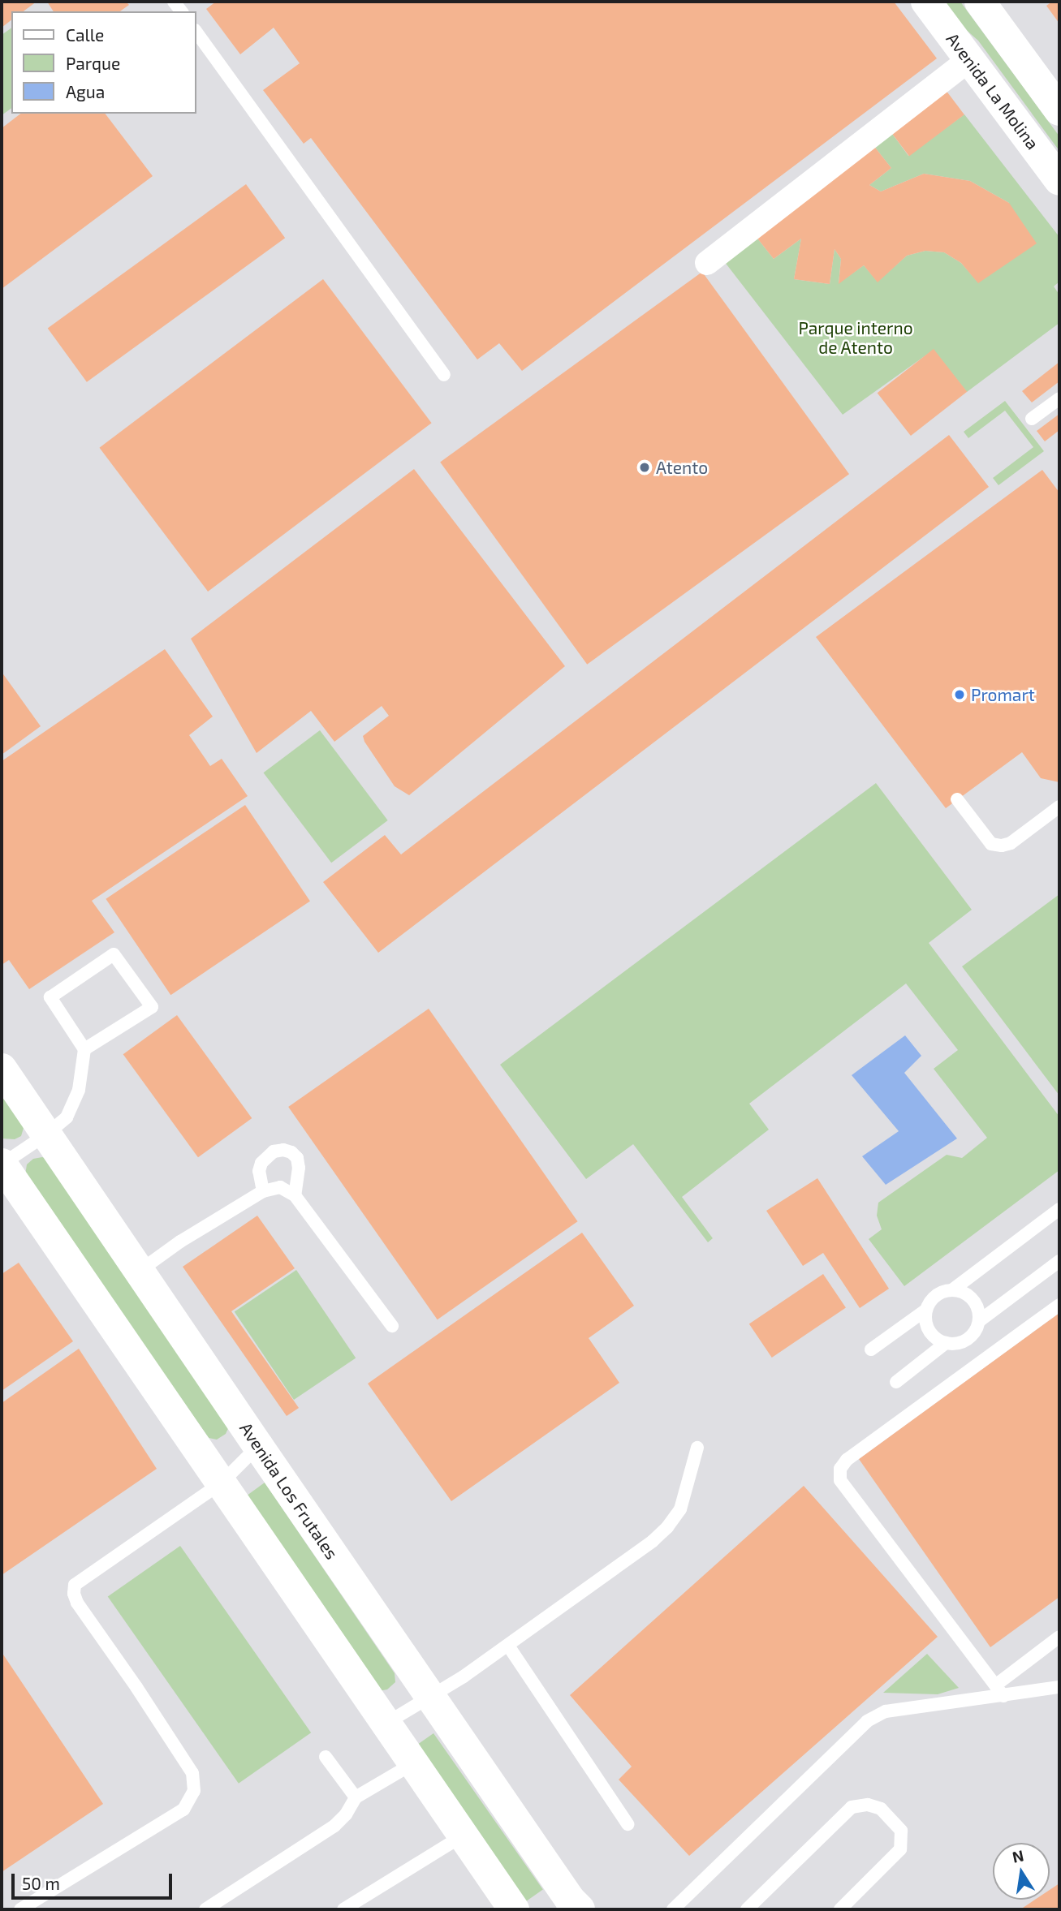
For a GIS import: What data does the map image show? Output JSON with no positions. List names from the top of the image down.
{
  "streets": {
    "main road": ["Avenida La Molina", "Avenida Los Frutales"]
  },
  "parks": ["Parque interno de Atento"],
  "places": ["Atento", "Promart"],
  "legend": ["Calle", "Parque", "Agua"],
  "scale_bar": "50 m",
  "north": "top"
}
